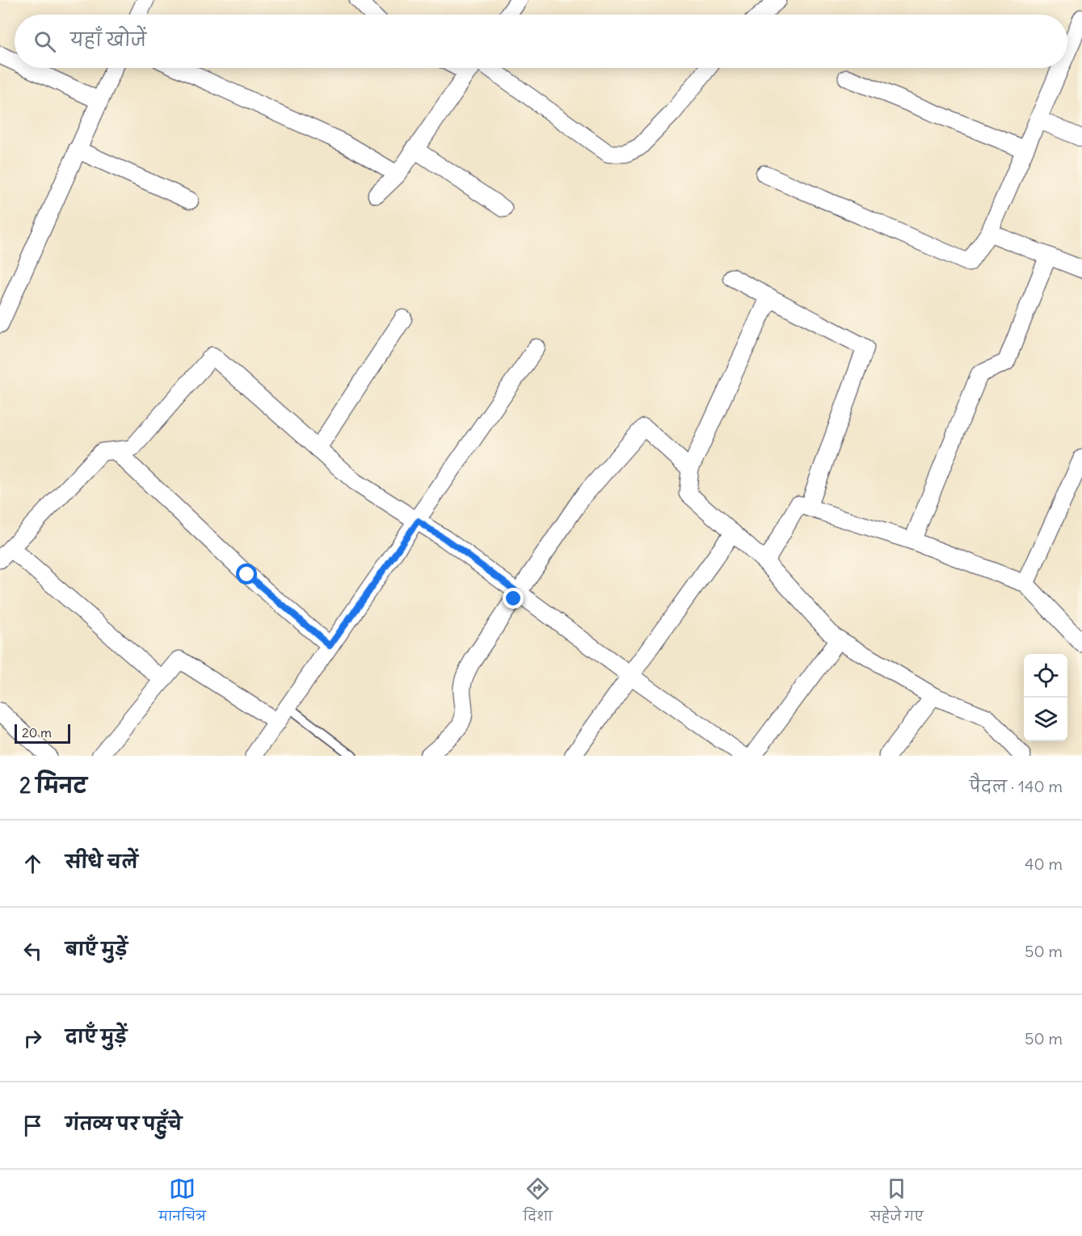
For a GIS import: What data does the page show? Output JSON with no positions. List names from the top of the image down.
{
  "scale_bar": "20 m",
  "page": {
    "search": "यहाँ खोजें",
    "scale": "20 m",
    "heading": ["2 मिनट", "पैदल · 140 m"],
    "list": [
      ["सीधे चलें", "40 m"],
      ["बाएँ मुड़ें", "50 m"],
      ["दाएँ मुड़ें", "50 m"],
      "गंतव्य पर पहुँचे"
    ],
    "nav": ["मानचित्र", "दिशा", "सहेजे गए"]
  }
}
